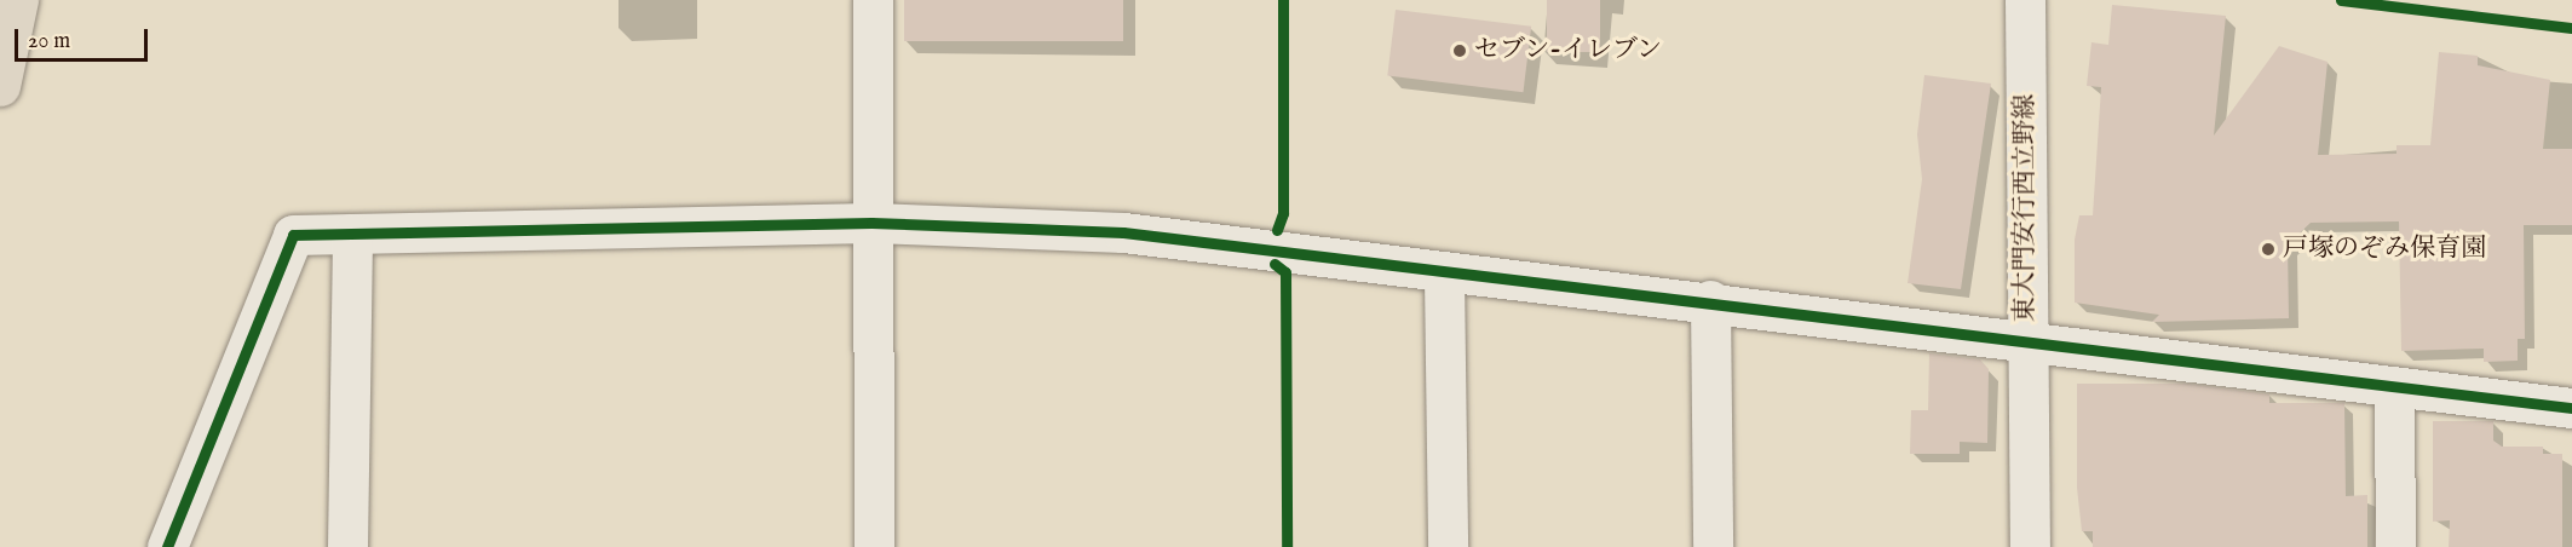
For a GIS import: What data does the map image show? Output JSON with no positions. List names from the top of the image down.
{
  "streets": {
    "street": ["東大門安行西立野線"]
  },
  "places": ["セブン-イレブン", "戸塚のぞみ保育園"],
  "scale_bar": "20 m"
}
